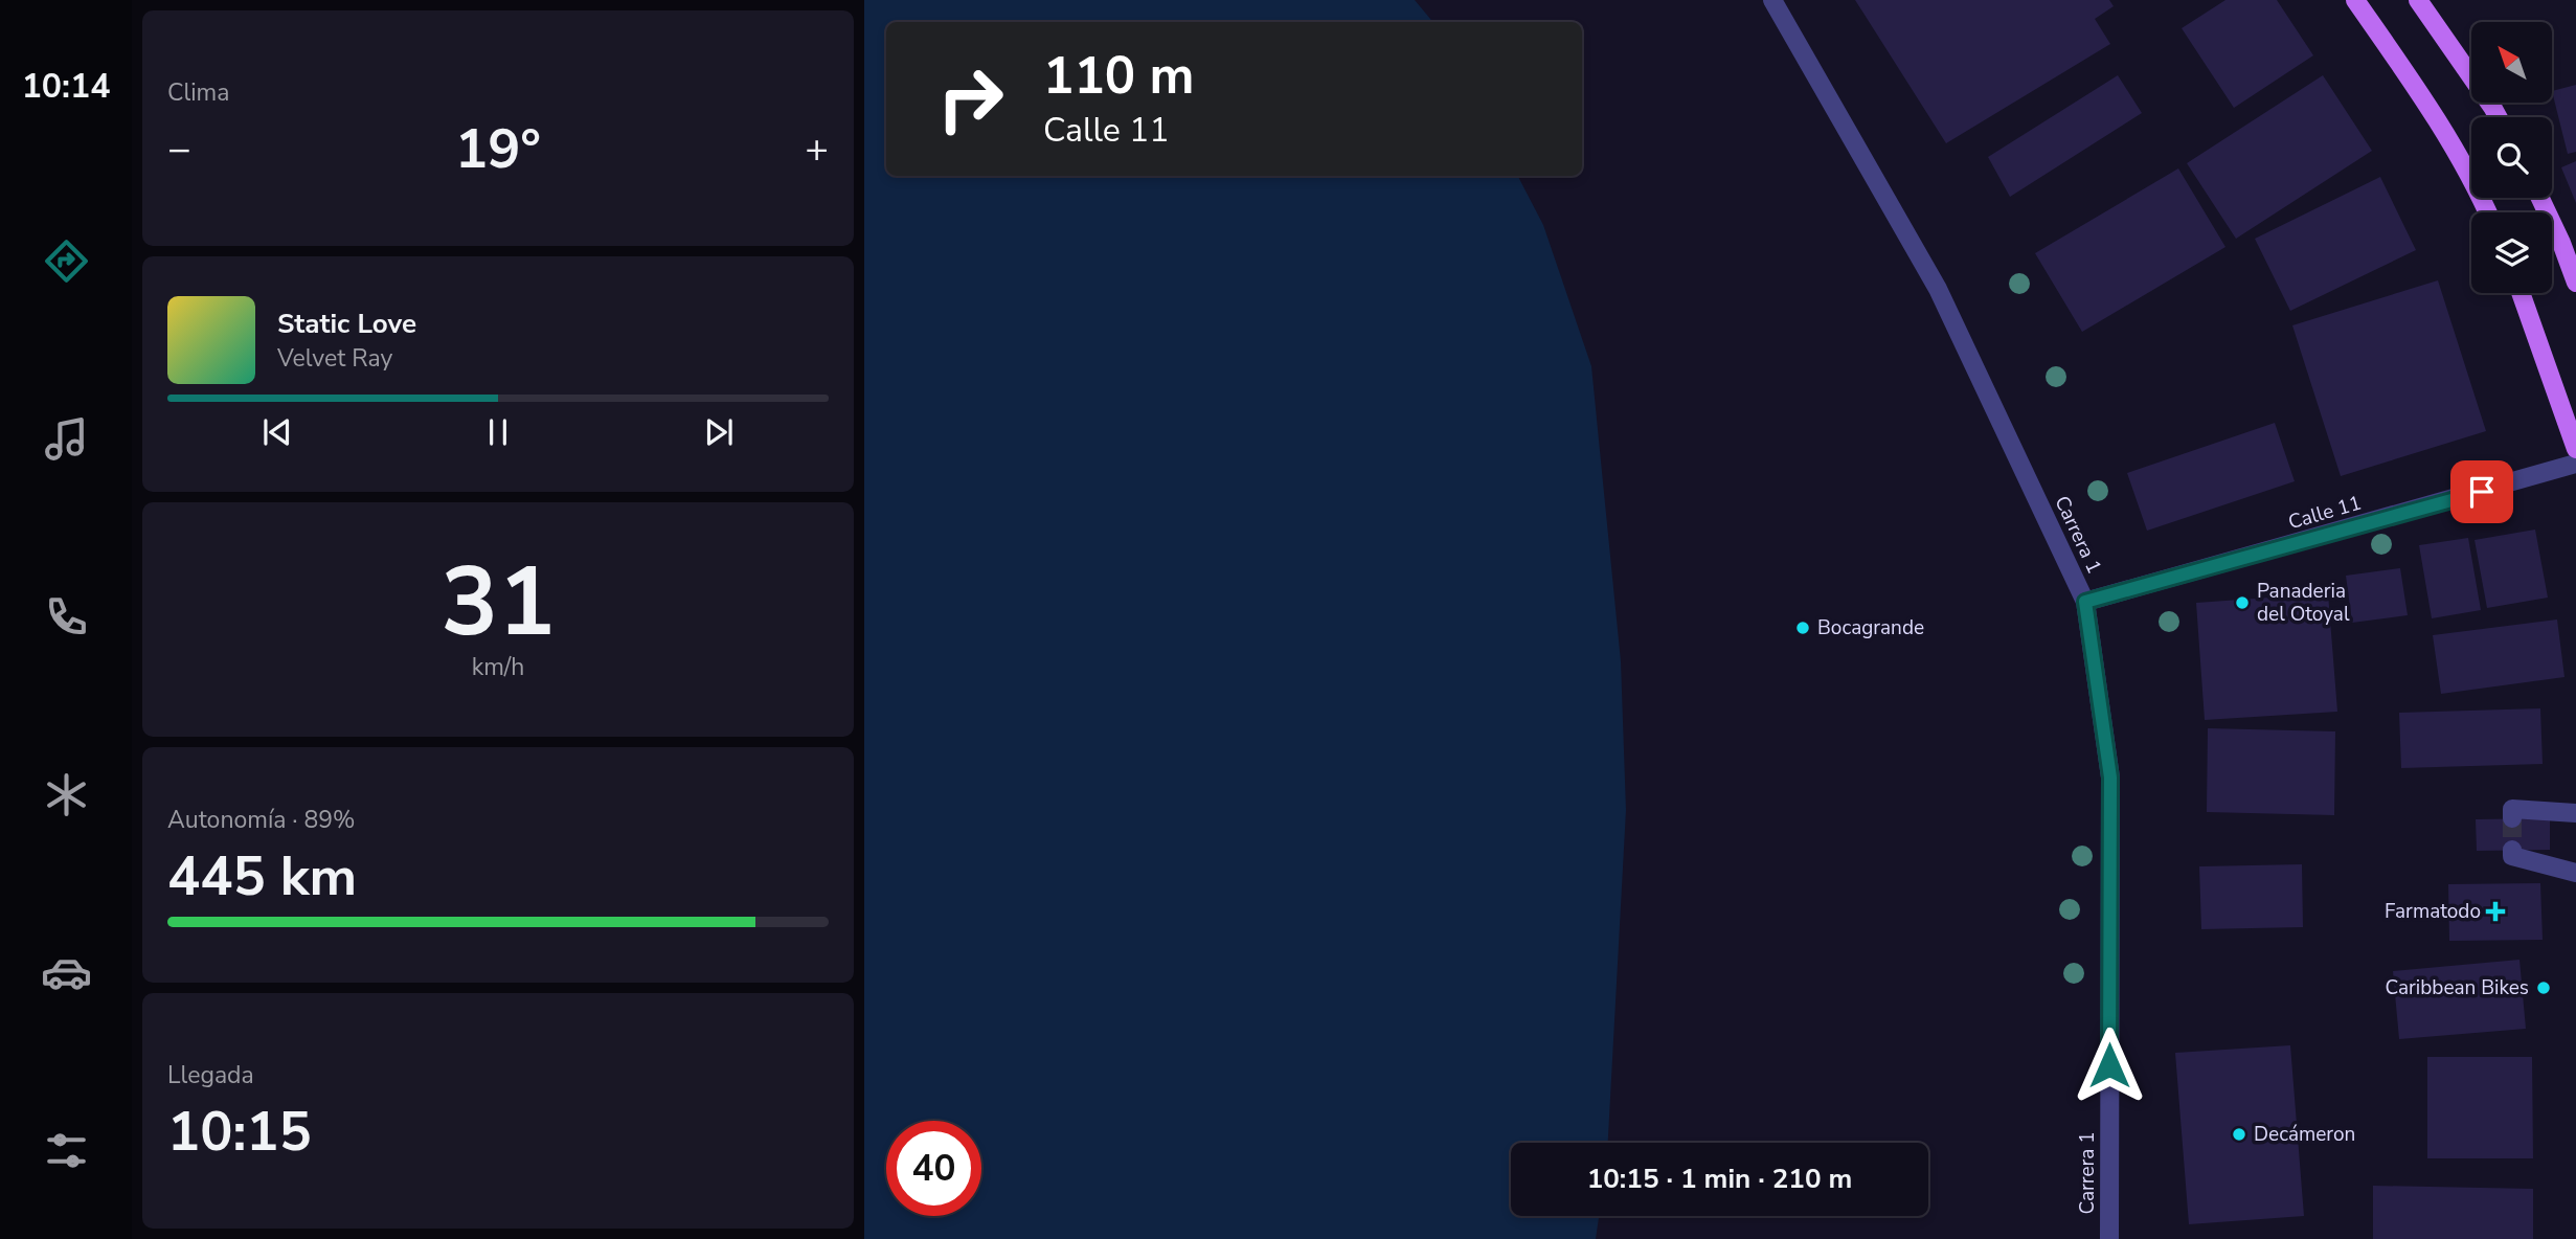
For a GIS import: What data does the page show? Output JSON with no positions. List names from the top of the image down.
{
  "streets": {
    "street": ["Calle 11", "Carrera 1"]
  },
  "crossings": [
    ["Calle 11", "Carrera 1"]
  ],
  "places": {
    "other": [
      "Panaderia del Otoyal",
      "Bocagrande",
      "Caribbean Bikes",
      "Decámeron"
    ],
    "health": ["Farmatodo"]
  },
  "north": "top left",
  "page": {
    "tabs": "10:14",
    "tile": [
      "Clima",
      ["31", "km/h"],
      ["Autonomía · 89%", "445 km"],
      ["Llegada", "10:15"]
    ],
    "turn": ["110 m", "Calle 11"],
    "heat": ["−", "19°", "+"],
    "song": ["Static Love", "Velvet Ray"],
    "limit": "40",
    "trip": "10:15 · 1 min · 210 m"
  }
}
